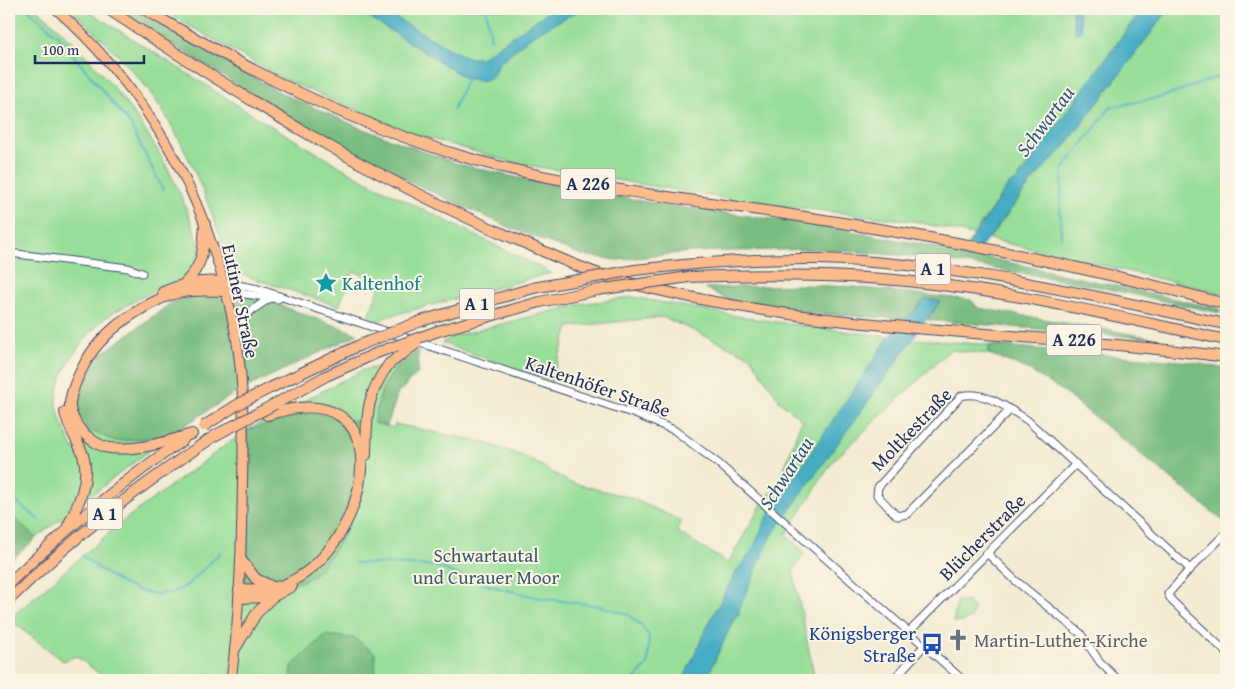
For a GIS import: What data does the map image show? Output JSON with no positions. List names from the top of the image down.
{
  "streets": {
    "highway": ["A 226", "A 1"],
    "main road": ["Eutiner Straße"],
    "street": ["Kaltenhöfer Straße", "Moltkestraße", "Blücherstraße"]
  },
  "crossings": [
    ["Eutiner Straße", "Kaltenhöfer Straße"],
    ["Kaltenhöfer Straße", "Blücherstraße"],
    ["Moltkestraße", "Blücherstraße"]
  ],
  "water": ["Schwartau"],
  "parks": ["Schwartautal und Curauer Moor"],
  "places": {
    "place": ["Kaltenhof"],
    "church": ["Martin-Luther-Kirche"],
    "bus stop": ["Königsberger Straße"]
  },
  "scale_bar": "100 m"
}
